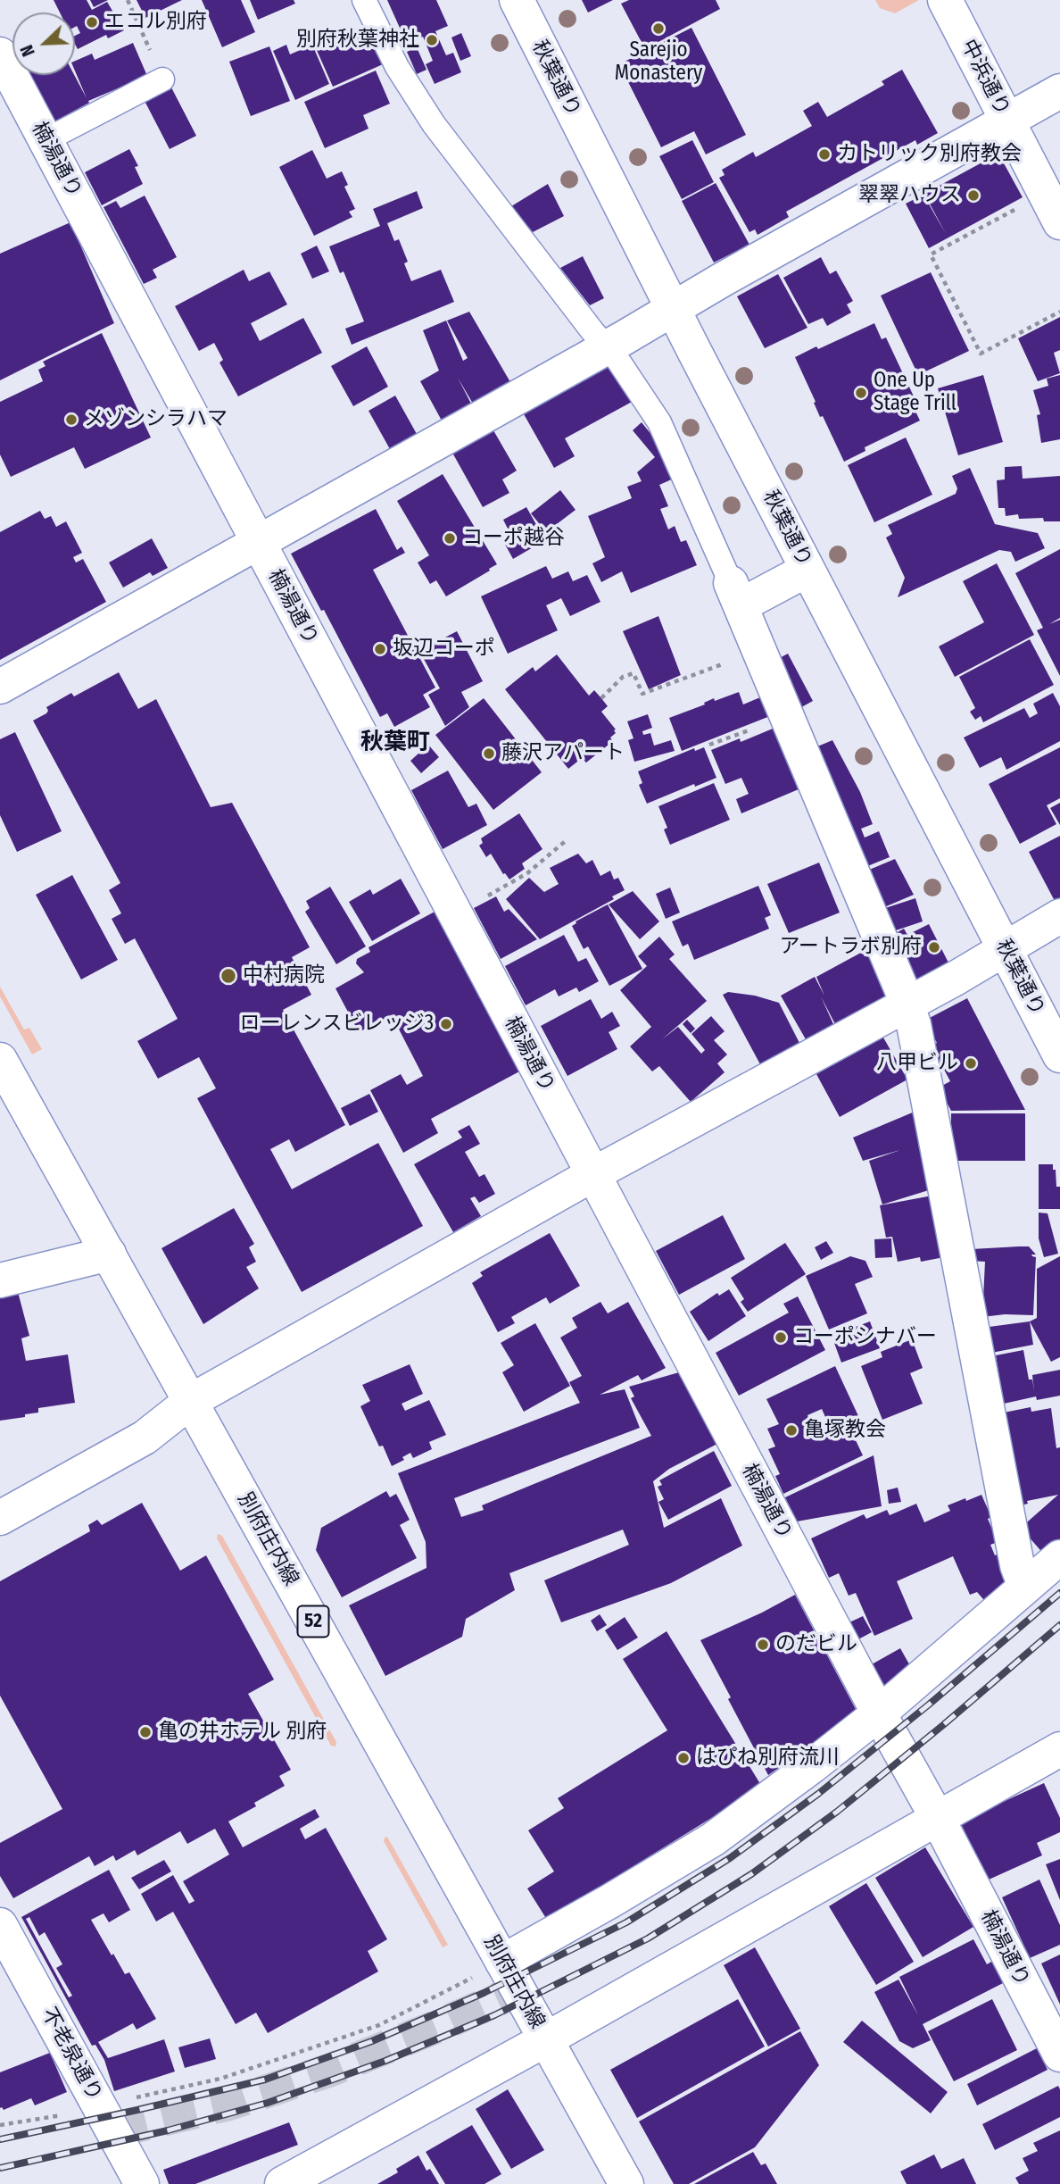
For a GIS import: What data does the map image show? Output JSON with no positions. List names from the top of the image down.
{
  "streets": {
    "street": [
      "中浜通り",
      "秋葉通り",
      "楠湯通り",
      "別府庄内線",
      "52",
      "不老泉通り"
    ]
  },
  "districts": ["秋葉町"],
  "places": [
    "エコル別府",
    "Sarejio Monastery",
    "別府秋葉神社",
    "カトリック別府教会",
    "翠翠ハウス",
    "One Up Stage Trill",
    "メゾンシラハマ",
    "コーポ越谷",
    "坂辺コーポ",
    "藤沢アパート",
    "アートラボ別府",
    "中村病院",
    "ローレンスビレッジ3",
    "八甲ビル",
    "コーポシナバー",
    "亀塚教会",
    "のだビル",
    "亀の井ホテル 別府",
    "はぴね別府流川"
  ],
  "north": "bottom left"
}
